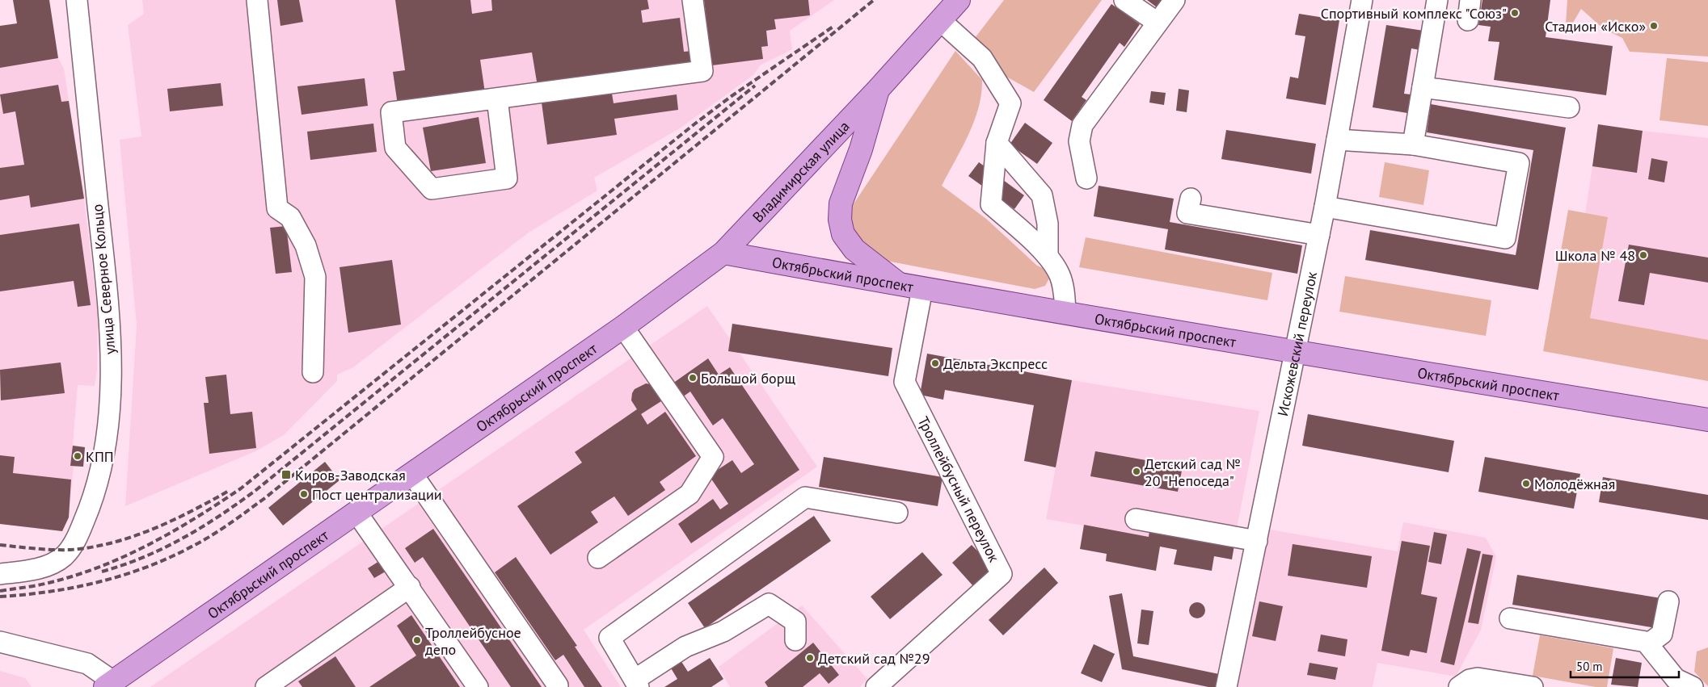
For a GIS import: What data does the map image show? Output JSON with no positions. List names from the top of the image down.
{
  "streets": {
    "main road": ["Владимирская улица", "Октябрьский проспект"],
    "street": ["улица Северное Кольцо", "Искожевский переулок", "Троллейбусный переулок"]
  },
  "crossings": [
    ["Владимирская улица", "Октябрьский проспект"],
    ["Октябрьский проспект", "Искожевский переулок"],
    ["Октябрьский проспект", "Троллейбусный переулок"]
  ],
  "places": {
    "other": [
      "Спортивный комплекс \"Союз\"",
      "Стадион «Иско»",
      "Школа № 48",
      "Дельта Экспресс",
      "Большой борщ",
      "КПП",
      "Детский сад № 20 \"Непоседа\"",
      "Молодёжная",
      "Пост централизации",
      "Троллейбусное депо",
      "Детский сад №29"
    ],
    "transit": ["Киров-Заводская"]
  },
  "scale_bar": "50 m"
}
